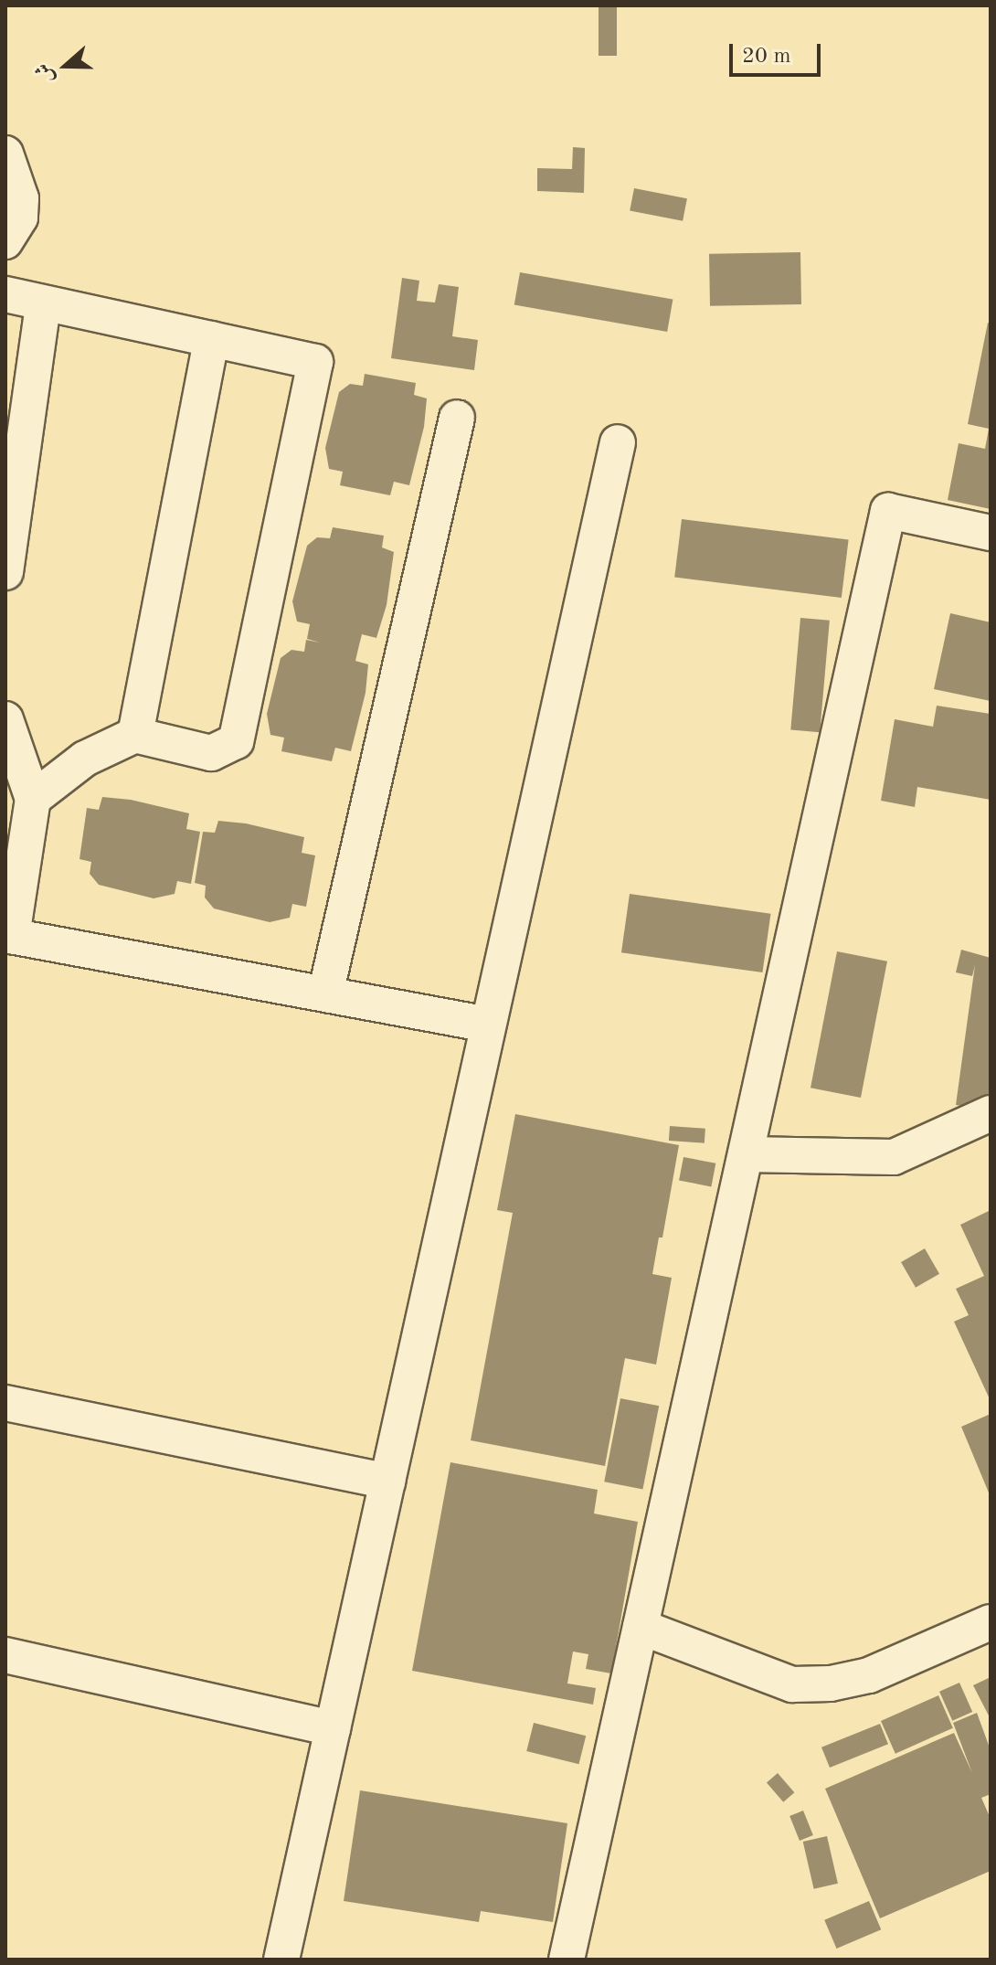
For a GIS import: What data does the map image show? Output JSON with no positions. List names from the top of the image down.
{
  "scale_bar": "20 m",
  "north": "left"
}
